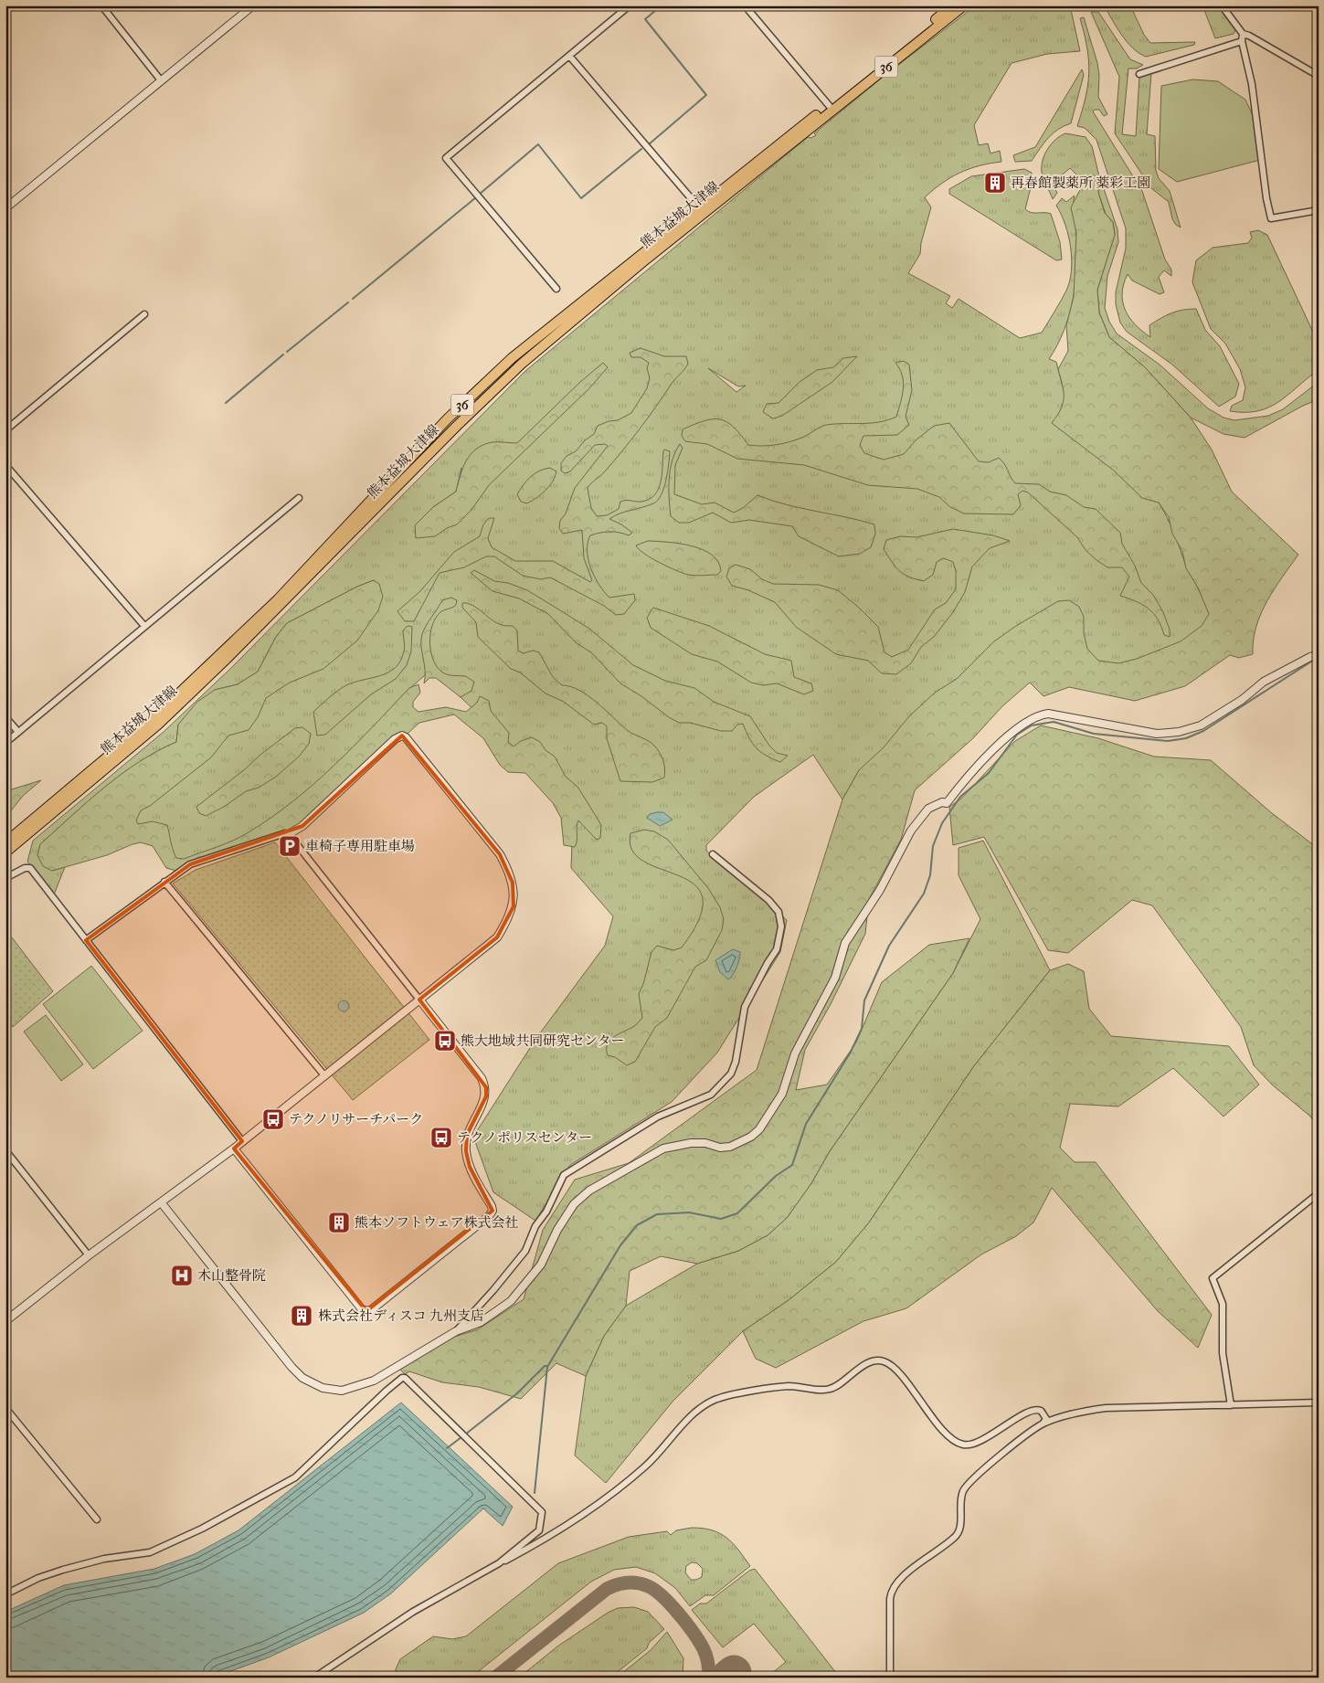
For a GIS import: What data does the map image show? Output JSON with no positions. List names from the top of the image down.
{
  "streets": {
    "main road": ["36", "熊本益城大津線"]
  },
  "places": {
    "building": ["再春館製薬所 薬彩工園", "熊本ソフトウェア株式会社", "株式会社ディスコ 九州支店"],
    "parking": ["車椅子専用駐車場"],
    "bus stop": ["熊大地域共同研究センター", "テクノリサーチパーク", "テクノポリスセンター"],
    "hospital": ["木山整骨院"]
  }
}
